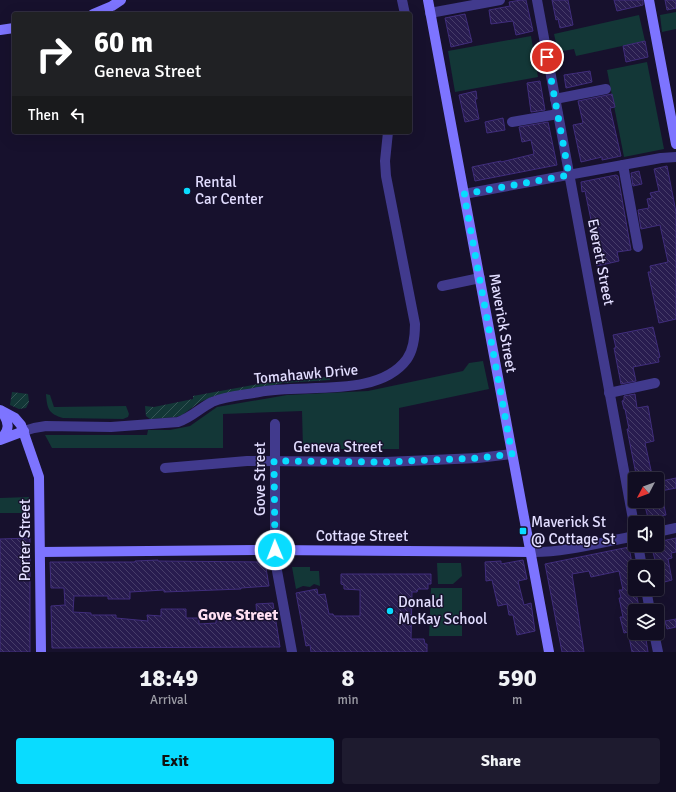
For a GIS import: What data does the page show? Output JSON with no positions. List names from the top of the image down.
{
  "streets": {
    "main road": ["Maverick Street", "Cottage Street", "Porter Street"],
    "street": [
      "Everett Street",
      "Tomahawk Drive",
      "Geneva Street",
      "Gove Street"
    ]
  },
  "crossings": [
    ["Maverick Street", "Geneva Street"],
    ["Maverick Street", "Cottage Street"],
    ["Tomahawk Drive", "Porter Street"],
    ["Geneva Street", "Gove Street"],
    ["Gove Street", "Cottage Street"],
    ["Cottage Street", "Porter Street"]
  ],
  "districts": ["Gove Street"],
  "places": {
    "other": ["Rental Car Center", "Donald McKay School"],
    "transit": ["Maverick St @ Cottage St"]
  },
  "north": "bottom left",
  "page": {
    "turn": ["60 m", "Geneva Street"],
    "then": "Then",
    "eta": [
      "18:49",
      "Arrival",
      "8",
      "min",
      "590",
      "m"
    ],
    "buttons": ["Exit", "Share"]
  }
}
